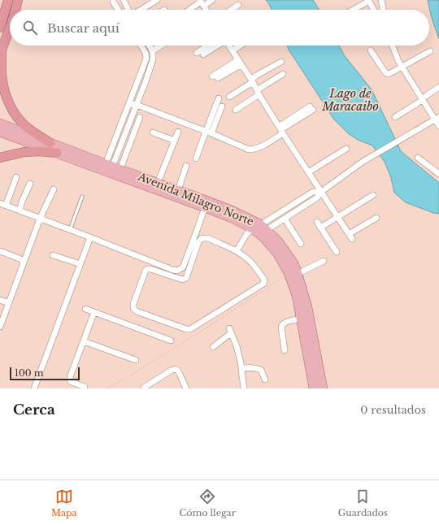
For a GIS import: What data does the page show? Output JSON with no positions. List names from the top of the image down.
{
  "streets": {
    "main road": ["Avenida Milagro Norte"]
  },
  "water": ["Lago de Maracaibo"],
  "scale_bar": "100 m",
  "page": {
    "search": "Buscar aquí",
    "scale": "100 m",
    "heading": ["Cerca", "0 resultados"],
    "nav": ["Mapa", "Cómo llegar", "Guardados"]
  }
}
